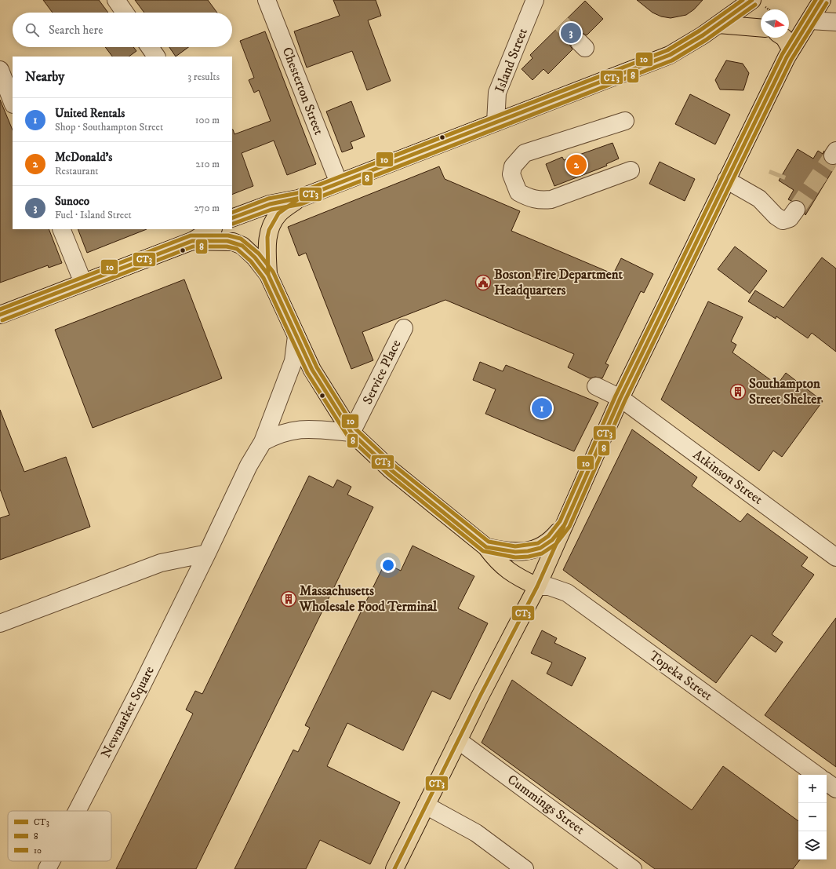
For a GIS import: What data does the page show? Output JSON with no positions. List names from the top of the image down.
{
  "streets": {
    "street": [
      "Island Street",
      "Chesterton Street",
      "Service Place",
      "Atkinson Street",
      "Topeka Street",
      "Newmarket Square",
      "Cummings Street"
    ]
  },
  "crossings": [
    ["Service Place", "Newmarket Square"]
  ],
  "places": {
    "public building": ["Boston Fire Department Headquarters"],
    "building": ["Southampton Street Shelter", "Massachusetts Wholesale Food Terminal"]
  },
  "lines": ["transit line CT3", "transit line 10", "transit line 8"],
  "legend": ["CT3", "8", "10"],
  "north": "right",
  "page": {
    "search": "Search here",
    "pins": ["3", "2", "1"],
    "heading": ["Nearby", "3 results"],
    "list": [
      {
        "mark": "1",
        "name": "United Rentals",
        "note": "Shop · Southampton Street",
        "value": "100 m"
      },
      {
        "mark": "2",
        "name": "McDonald's",
        "note": "Restaurant",
        "value": "210 m"
      },
      {
        "mark": "3",
        "name": "Sunoco",
        "note": "Fuel · Island Street",
        "value": "270 m"
      }
    ],
    "map_buttons": ["+", "−"]
  }
}
